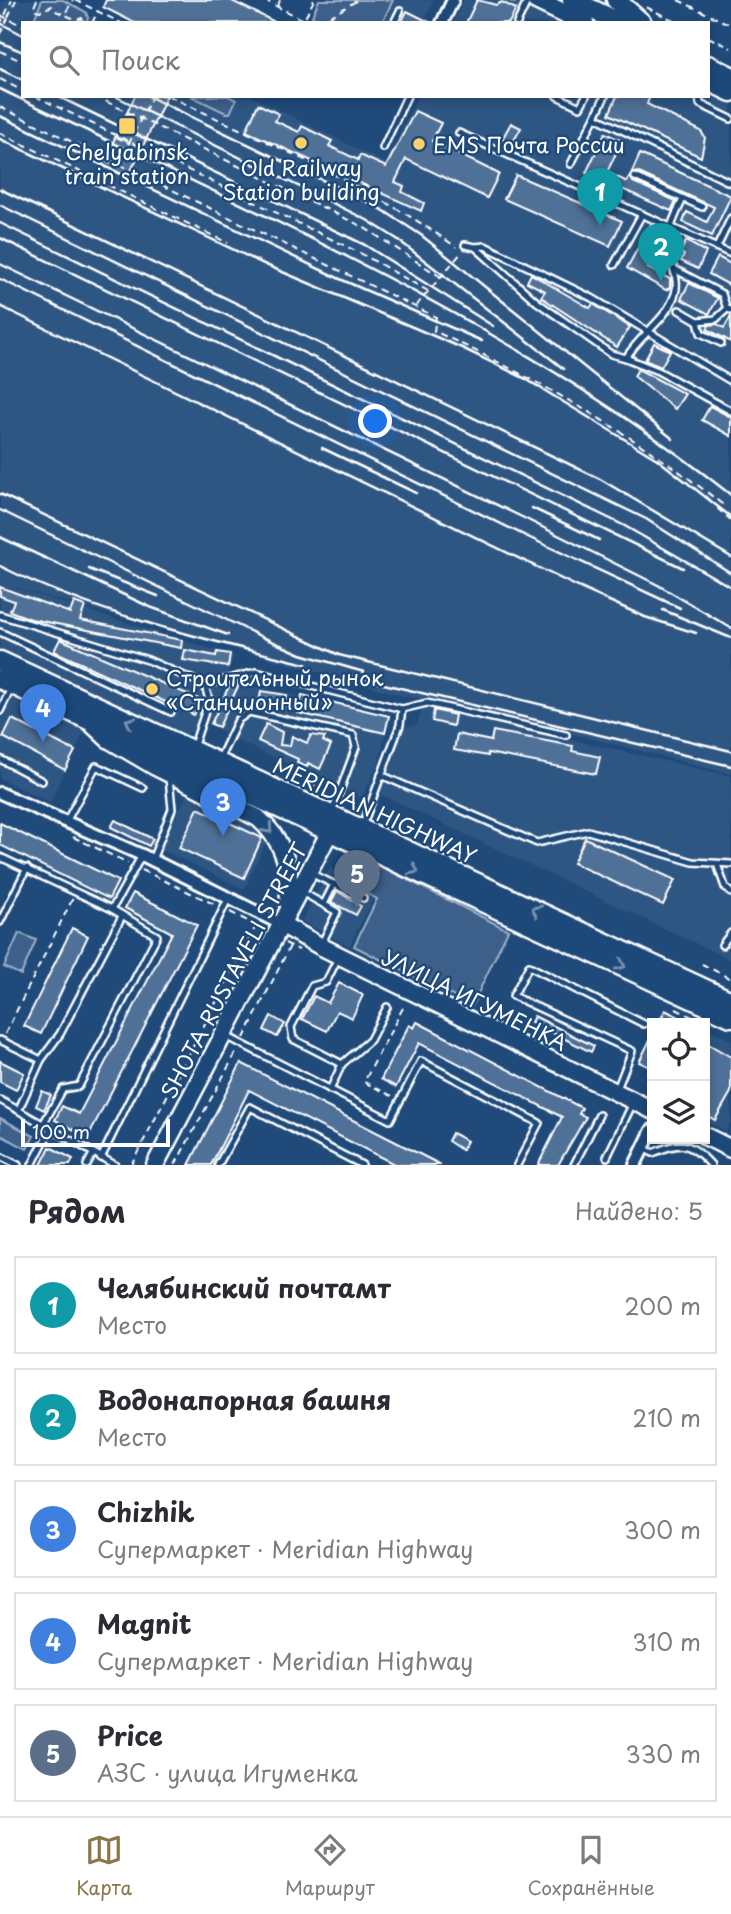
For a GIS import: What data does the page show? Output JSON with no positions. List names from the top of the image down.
{
  "streets": {
    "main road": ["MERIDIAN HIGHWAY"],
    "street": ["SHOTA RUSTAVELI STREET", "УЛИЦА ИГУМЕНКА"]
  },
  "crossings": [
    ["MERIDIAN HIGHWAY", "SHOTA RUSTAVELI STREET"],
    ["SHOTA RUSTAVELI STREET", "УЛИЦА ИГУМЕНКА"]
  ],
  "places": {
    "transit": ["Chelyabinsk train station"],
    "other": ["Old Railway Station building", "EMS Почта России", "Строительный рынок «Станционный»"]
  },
  "scale_bar": "100 m",
  "page": {
    "search": "Поиск",
    "pins": [
      "1",
      "2",
      "4",
      "3",
      "5"
    ],
    "scale": "100 m",
    "heading": ["Рядом", "Найдено: 5"],
    "list": [
      {
        "mark": "1",
        "name": "Челябинский почтамт",
        "note": "Место",
        "value": "200 m"
      },
      {
        "mark": "2",
        "name": "Водонапорная башня",
        "note": "Место",
        "value": "210 m"
      },
      {
        "mark": "3",
        "name": "Chizhik",
        "note": "Супермаркет · Meridian Highway",
        "value": "300 m"
      },
      {
        "mark": "4",
        "name": "Magnit",
        "note": "Супермаркет · Meridian Highway",
        "value": "310 m"
      },
      {
        "mark": "5",
        "name": "Price",
        "note": "АЗС · улица Игуменка",
        "value": "330 m"
      }
    ],
    "nav": ["Карта", "Маршрут", "Сохранённые"]
  }
}
